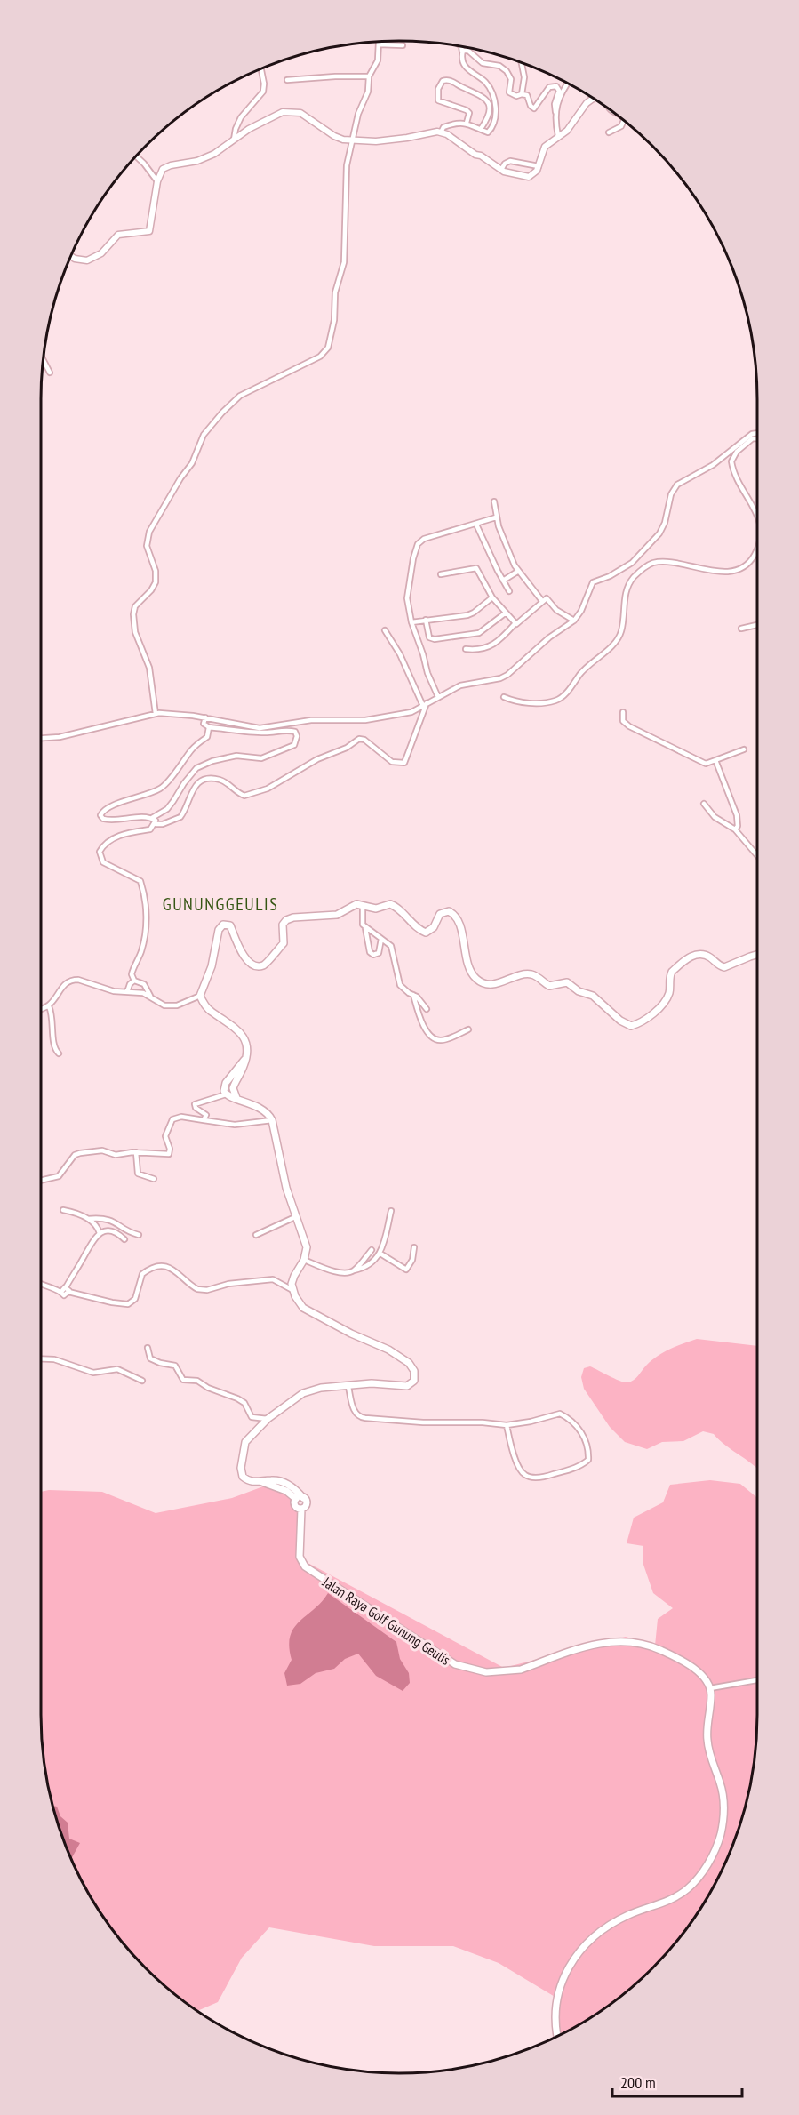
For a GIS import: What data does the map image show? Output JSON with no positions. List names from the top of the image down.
{
  "streets": {
    "main road": ["Jalan Raya Golf Gunung Geulis"]
  },
  "districts": ["GUNUNGGEULIS"],
  "scale_bar": "200 m"
}
